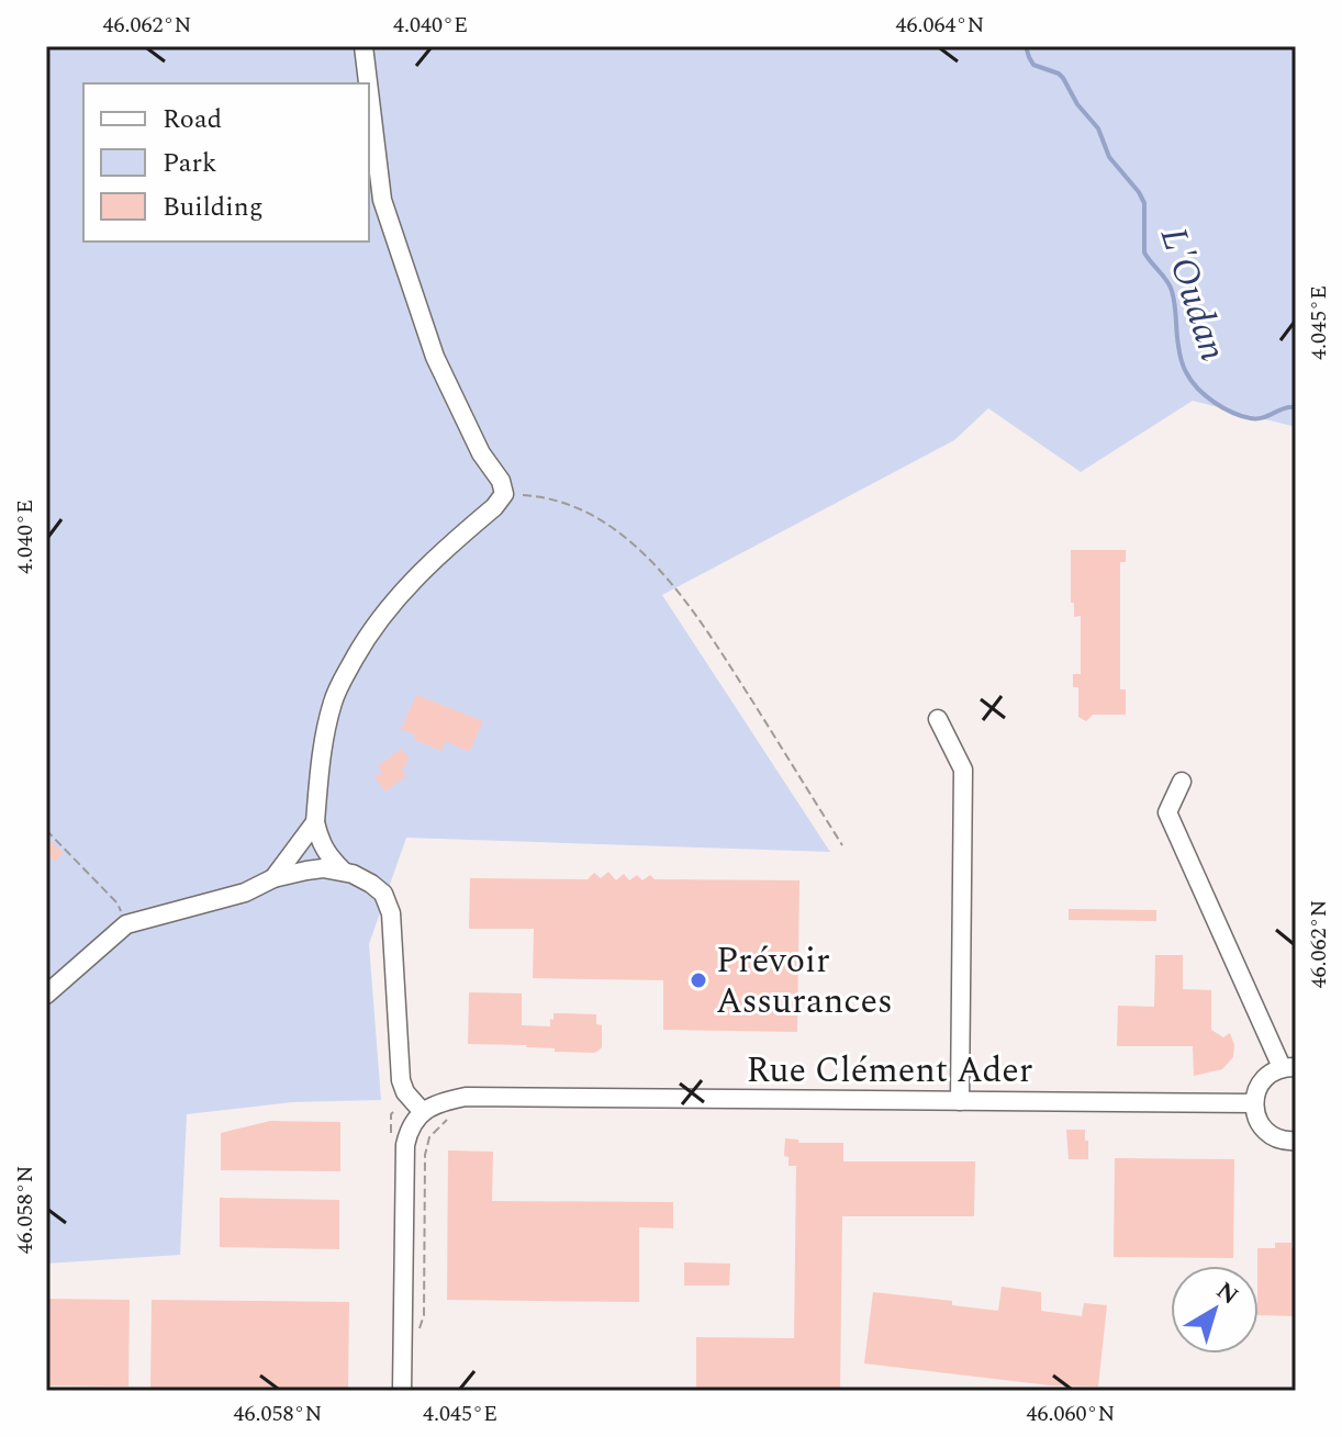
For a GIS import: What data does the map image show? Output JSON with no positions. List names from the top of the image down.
{
  "streets": {
    "street": ["Rue Clément Ader"]
  },
  "water": ["L'Oudan"],
  "places": ["Prévoir Assurances"],
  "legend": ["Road", "Park", "Building"],
  "north": "top right",
  "coordinates": [
    "46.062°N",
    "4.040°E",
    "46.064°N",
    "4.045°E",
    "46.058°N",
    "46.060°N"
  ]
}
